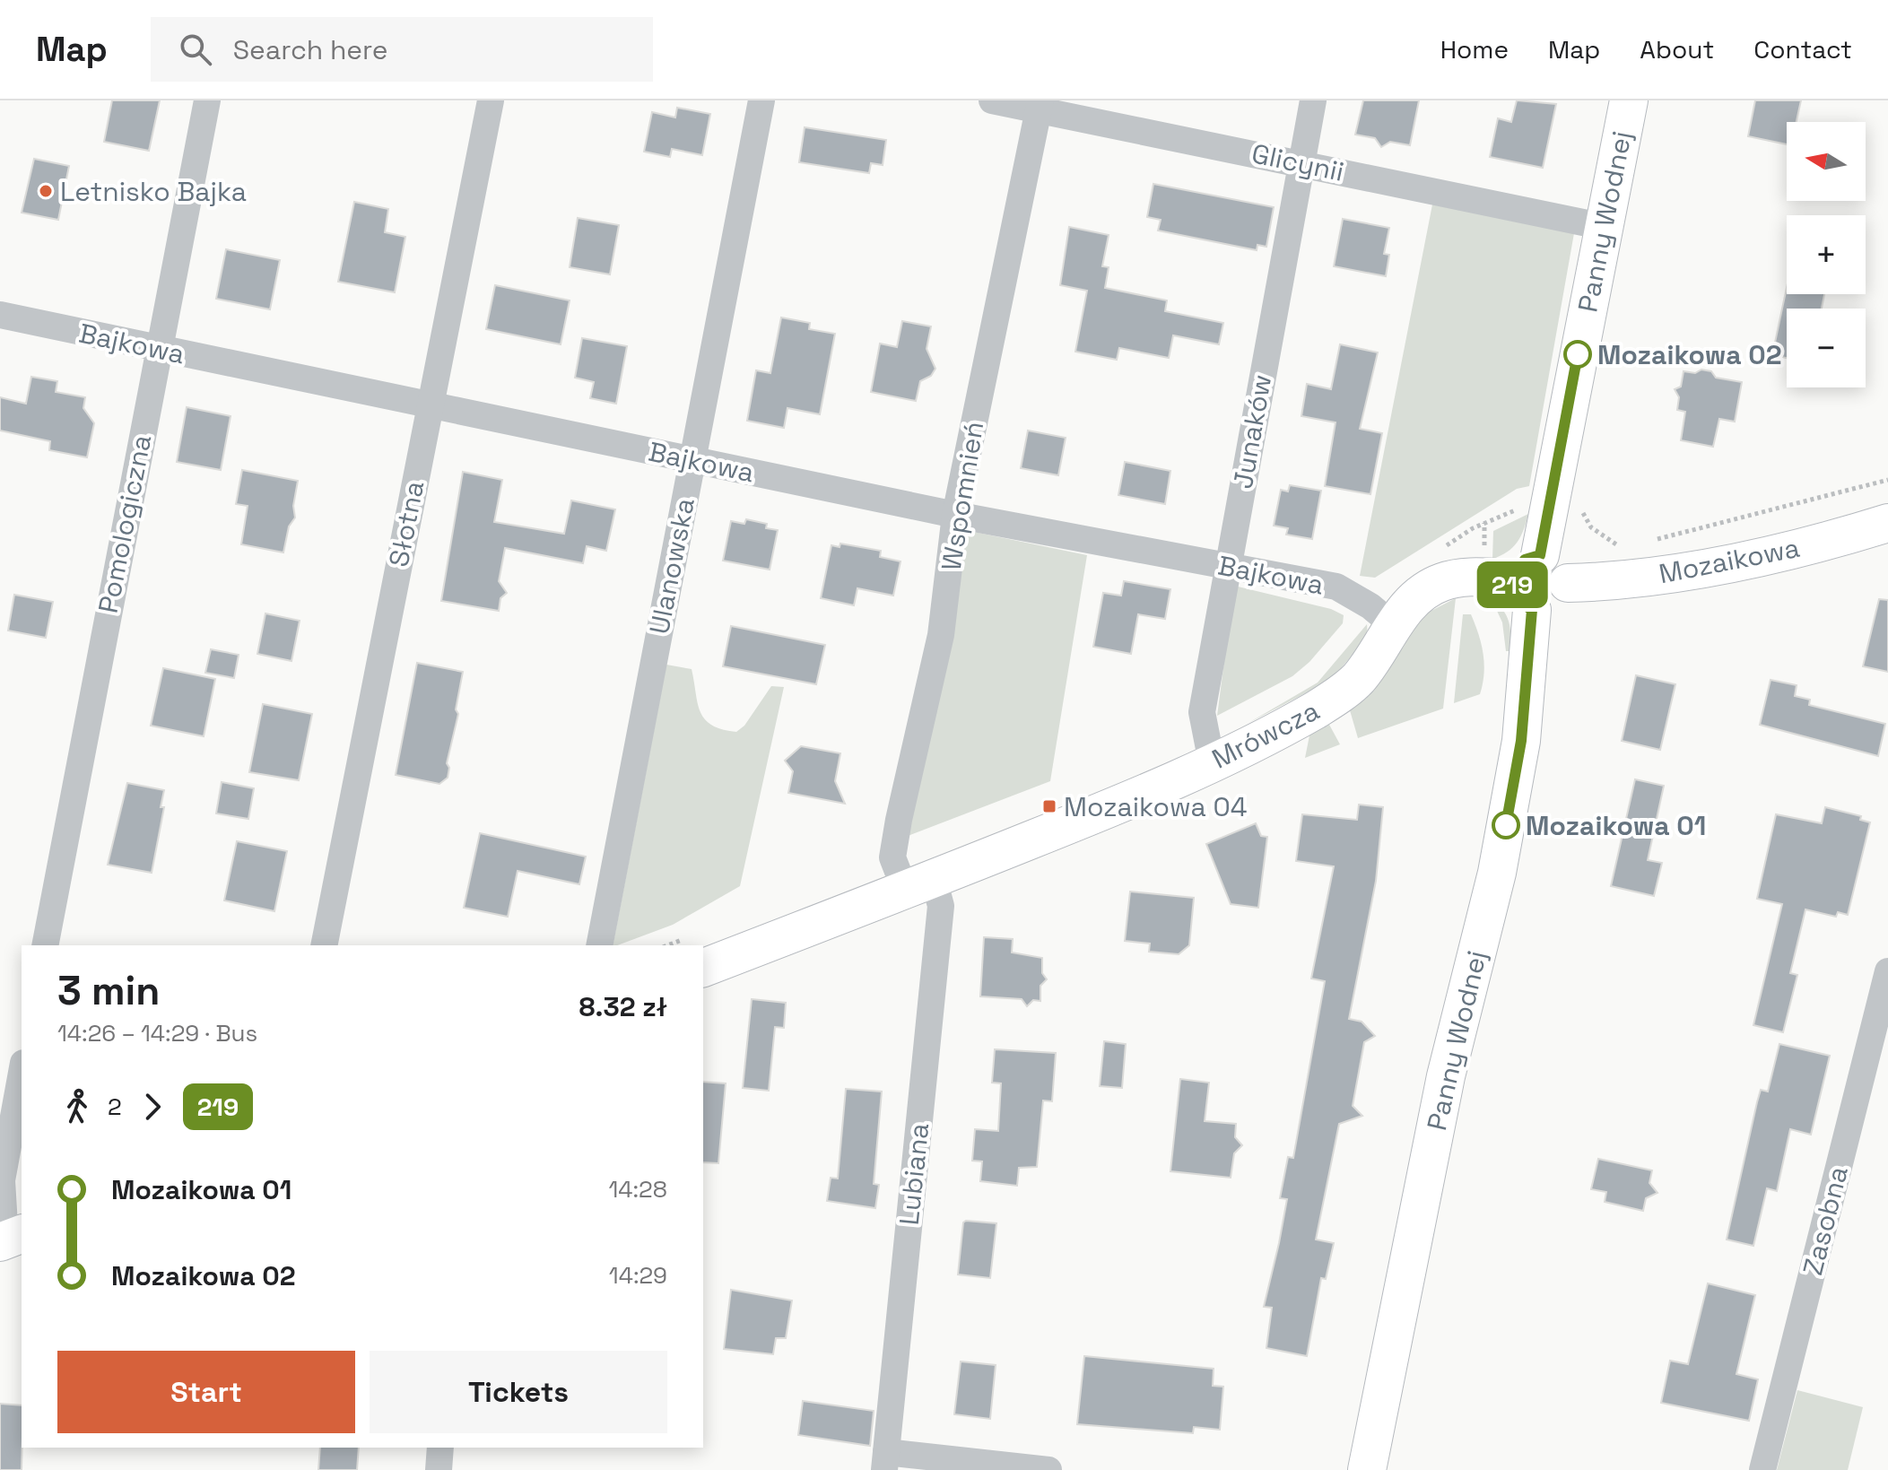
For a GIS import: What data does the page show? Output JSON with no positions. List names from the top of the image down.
{
  "streets": {
    "street": [
      "Glicynii",
      "Panny Wodnej",
      "Bajkowa",
      "Junaków",
      "Wspomnień",
      "Pomologiczna",
      "Słotna",
      "Mozaikowa",
      "Ulanowska",
      "Mrówcza",
      "Lubiana",
      "Zasobna"
    ]
  },
  "crossings": [
    ["Glicynii", "Panny Wodnej"],
    ["Glicynii", "Junaków"],
    ["Glicynii", "Wspomnień"],
    ["Panny Wodnej", "Mozaikowa"],
    ["Panny Wodnej", "Mrówcza"],
    ["Bajkowa", "Junaków"],
    ["Bajkowa", "Wspomnień"],
    ["Bajkowa", "Pomologiczna"],
    ["Bajkowa", "Słotna"],
    ["Bajkowa", "Ulanowska"],
    ["Bajkowa", "Mrówcza"],
    ["Junaków", "Mrówcza"],
    ["Wspomnień", "Mrówcza"],
    ["Wspomnień", "Lubiana"],
    ["Mozaikowa", "Mrówcza"],
    ["Mrówcza", "Lubiana"]
  ],
  "places": {
    "other": ["Letnisko Bajka", "Mozaikowa 02", "Mozaikowa 01"],
    "transit": ["Mozaikowa 04"]
  },
  "lines": ["bus line 219"],
  "north": "left",
  "page": {
    "header": "Map",
    "search": "Search here",
    "nav": [
      "Home",
      "Map",
      "About",
      "Contact"
    ],
    "on_map": "219",
    "map_buttons": ["+", "−"],
    "heading": ["3 min", "14:26 – 14:29 · Bus", "8.32 zł"],
    "legs": ["2", "219"],
    "list": [
      {
        "name": "Mozaikowa 01",
        "value": "14:28"
      },
      {
        "name": "Mozaikowa 02",
        "value": "14:29"
      }
    ],
    "buttons": ["Start", "Tickets"]
  }
}
